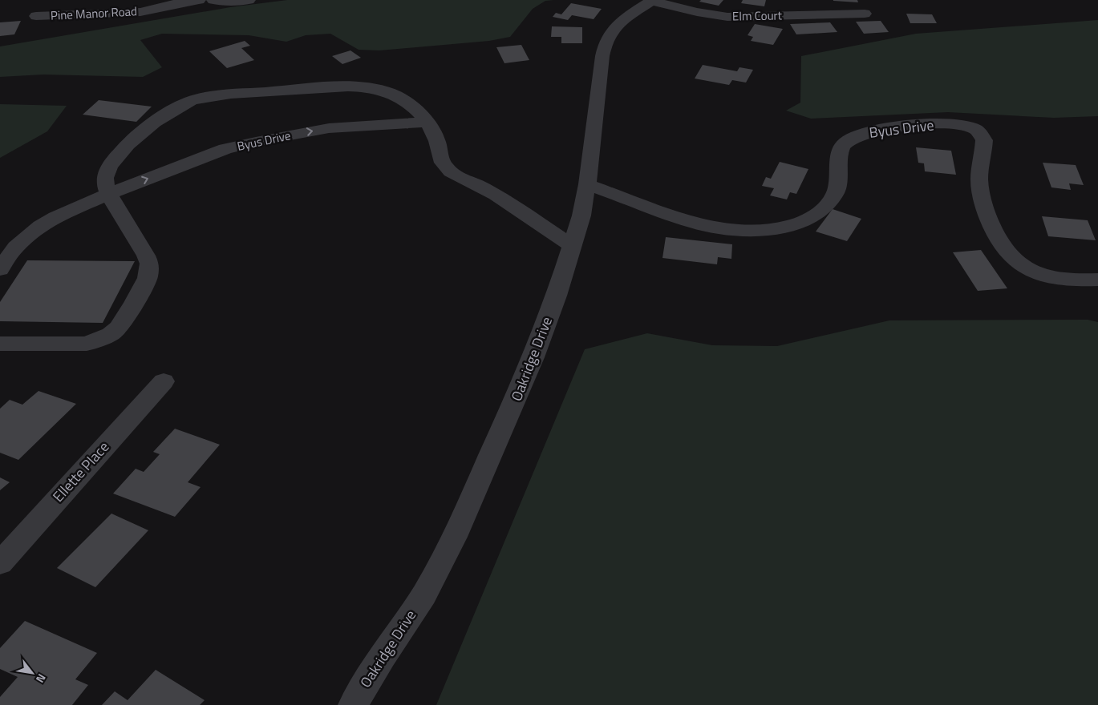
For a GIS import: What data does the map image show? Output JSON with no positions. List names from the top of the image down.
{
  "streets": {
    "street": [
      "Pine Manor Road",
      "Elm Court",
      "Byus Drive",
      "Oakridge Drive",
      "Ellette Place"
    ]
  },
  "crossings": [
    ["Elm Court", "Oakridge Drive"],
    ["Byus Drive", "Oakridge Drive"]
  ],
  "north": "bottom right"
}
